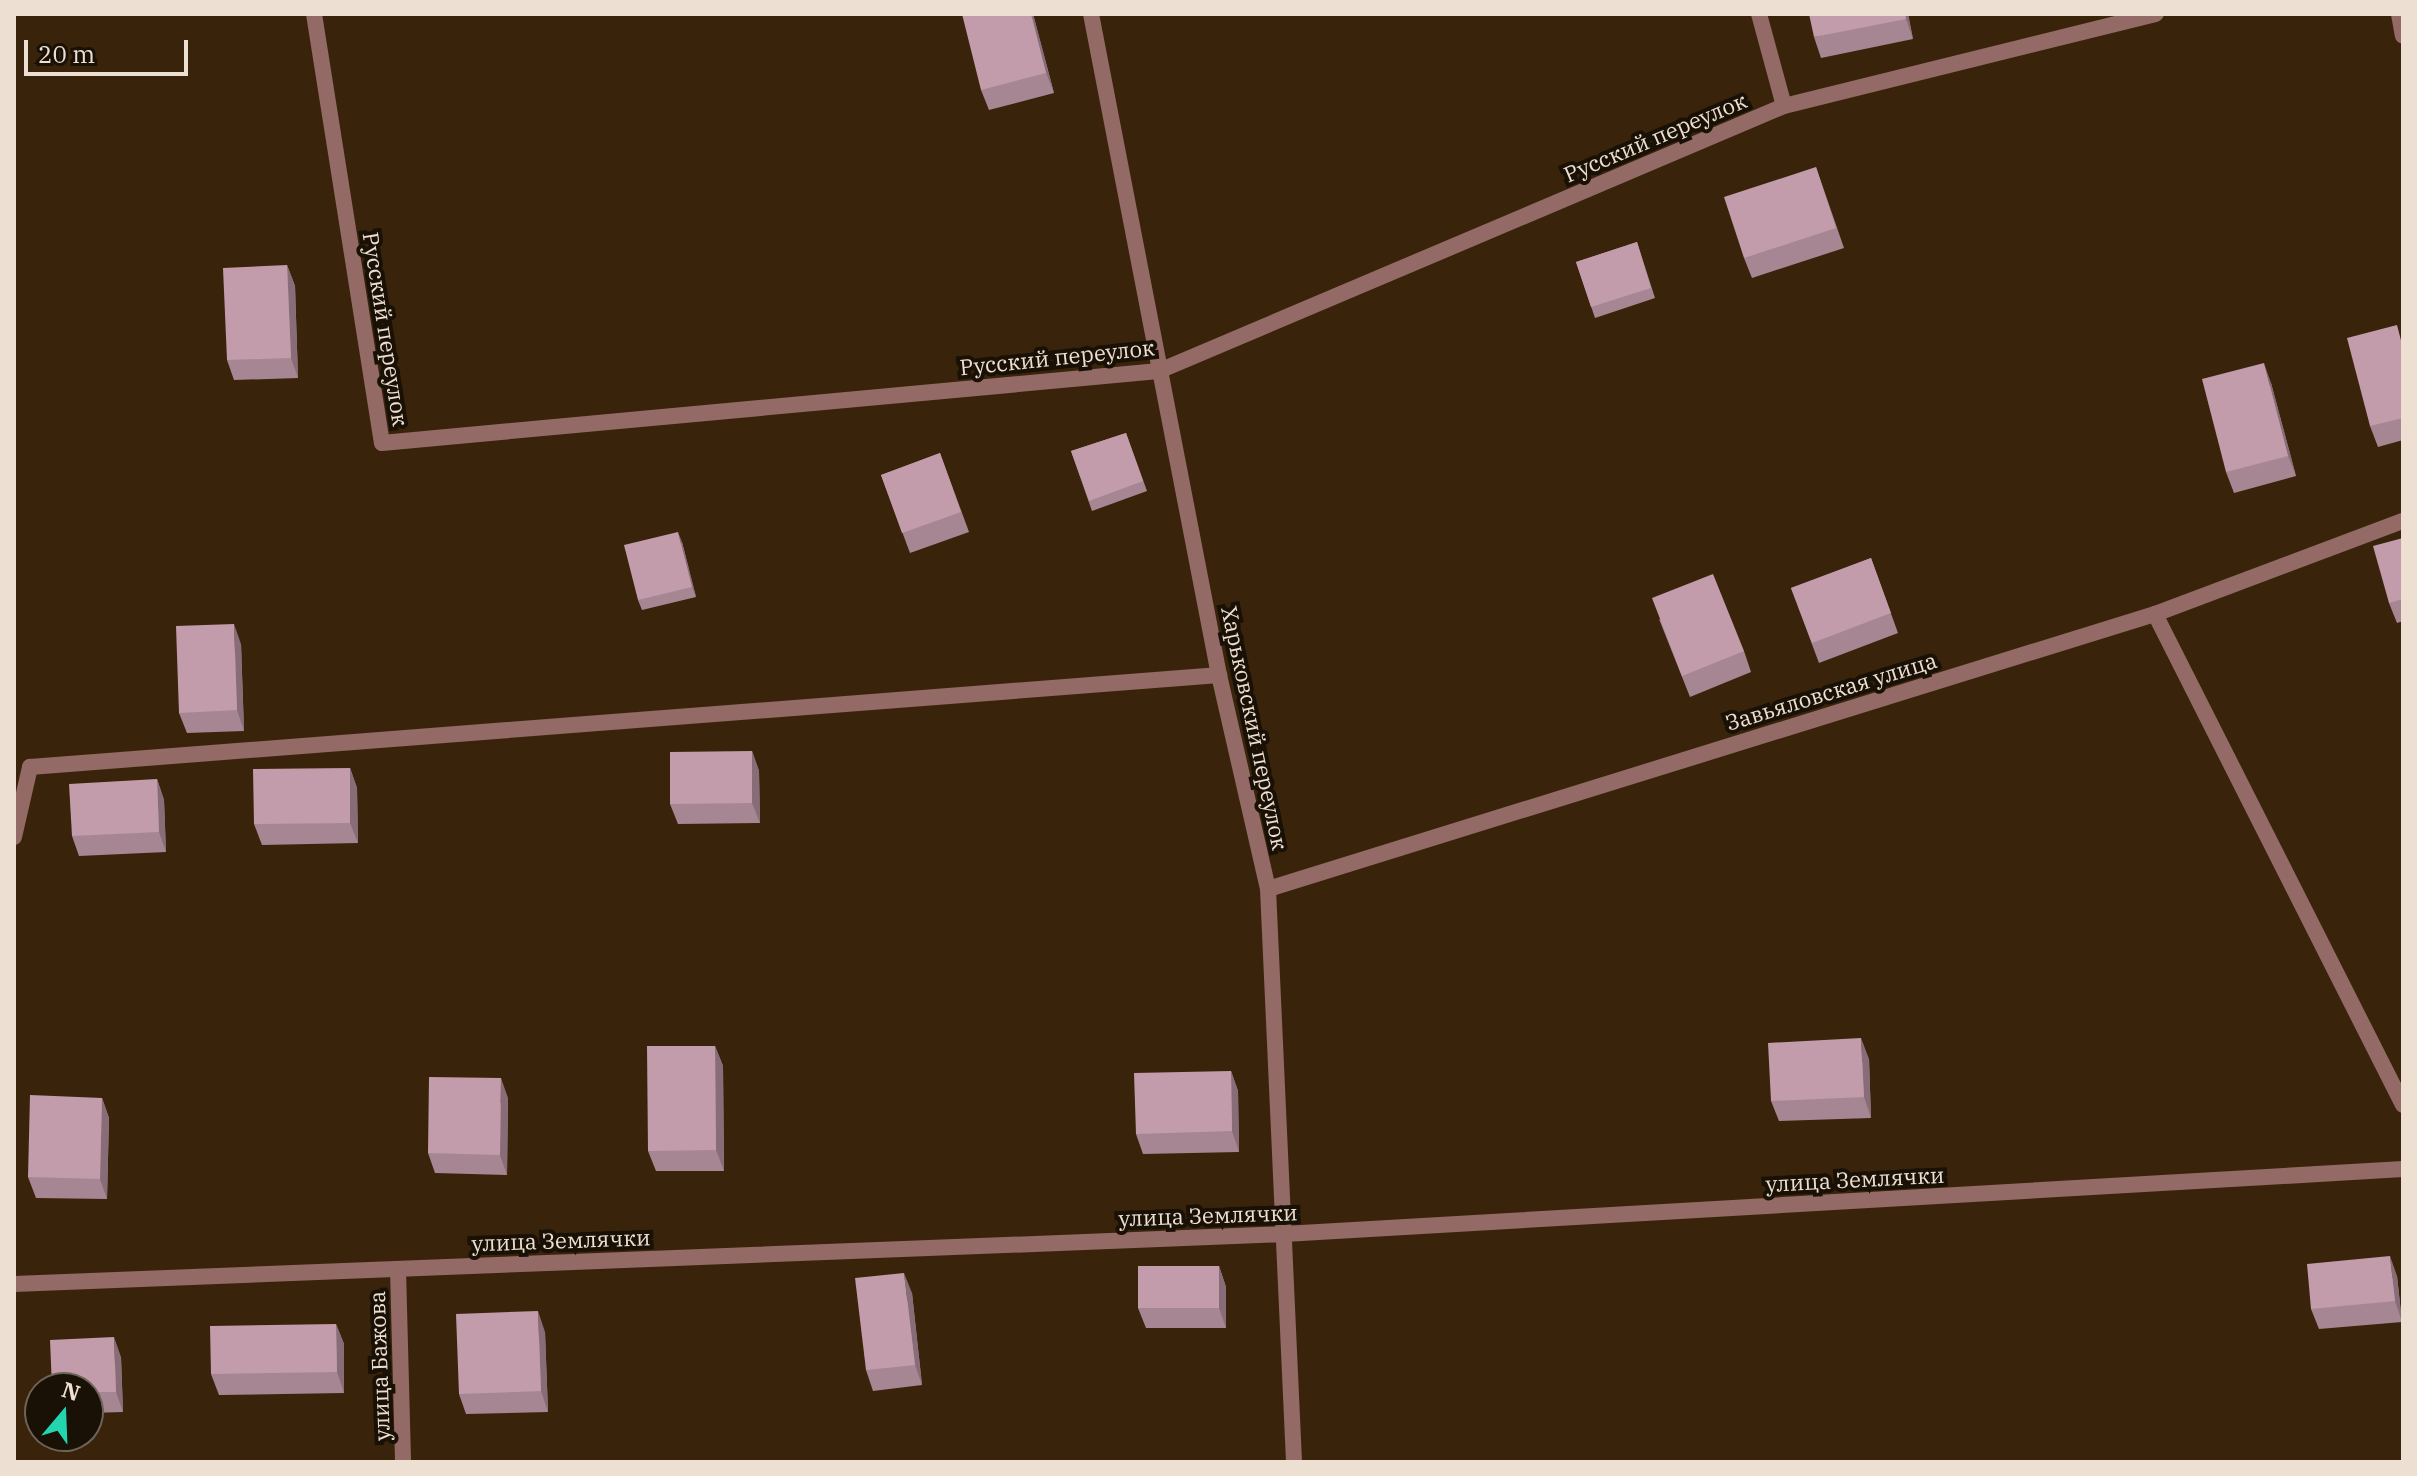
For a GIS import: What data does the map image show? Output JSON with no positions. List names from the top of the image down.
{
  "streets": {
    "street": [
      "Русский переулок",
      "Завьяловская улица",
      "Харьковский переулок",
      "улица Землячки",
      "улица Бажова"
    ]
  },
  "crossings": [
    ["Русский переулок", "Харьковский переулок"],
    ["Завьяловская улица", "Харьковский переулок"],
    ["Харьковский переулок", "улица Землячки"],
    ["улица Землячки", "улица Бажова"]
  ],
  "scale_bar": "20 m",
  "north": "top"
}
